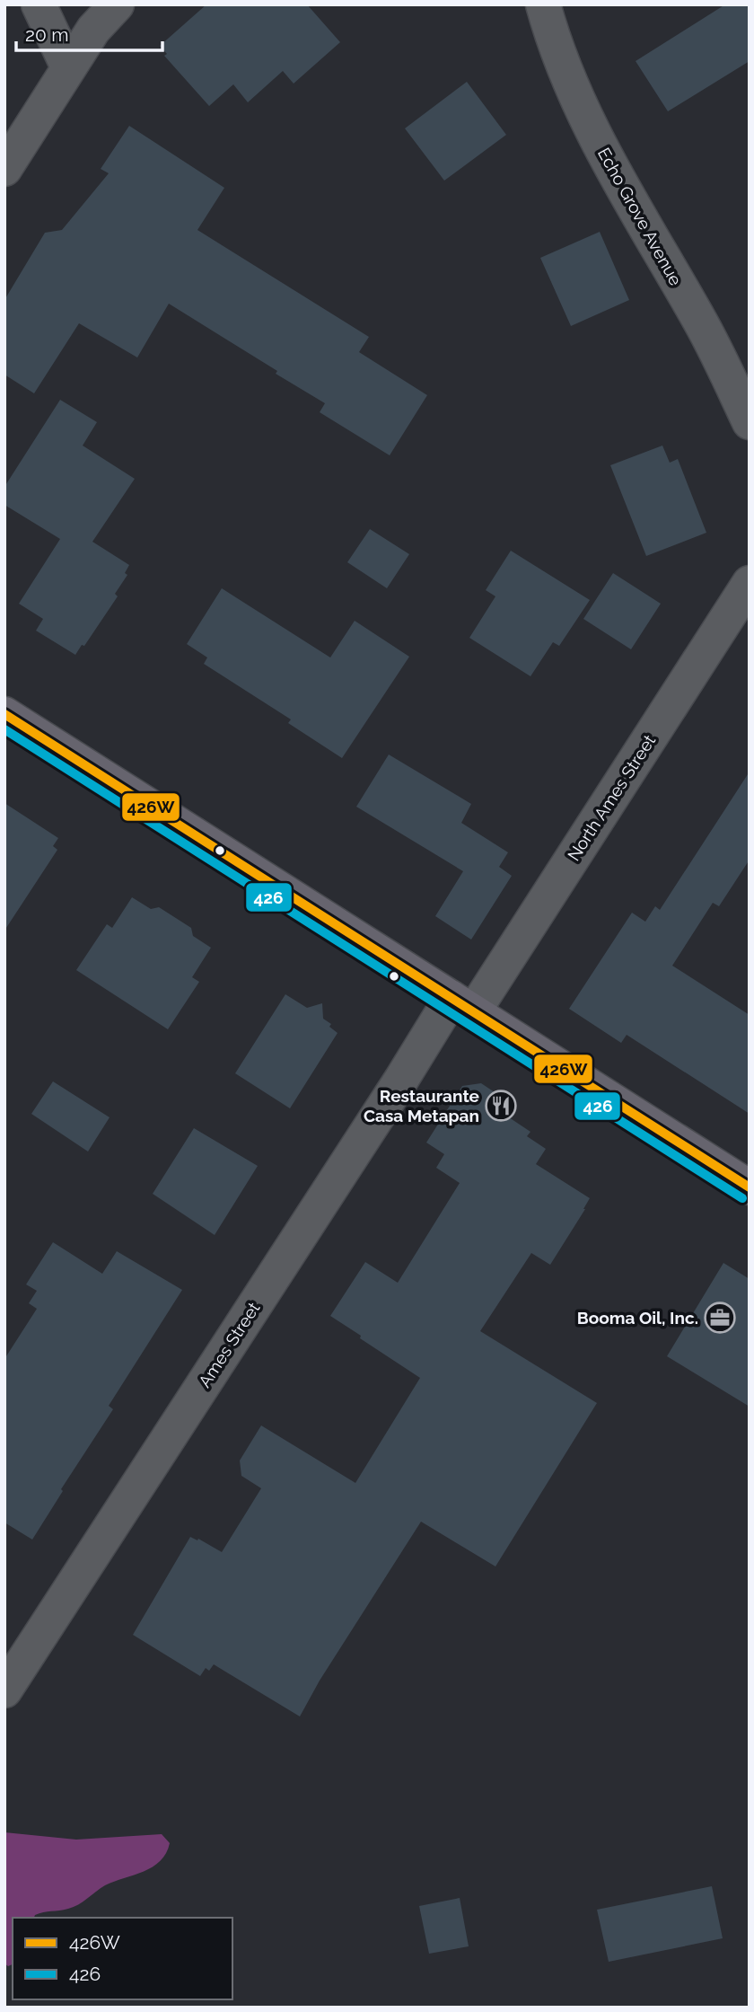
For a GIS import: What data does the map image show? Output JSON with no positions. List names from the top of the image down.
{
  "streets": {
    "street": ["Echo Grove Avenue", "North Ames Street", "Ames Street"]
  },
  "crossings": [
    ["North Ames Street", "Ames Street"]
  ],
  "places": {
    "restaurant": ["Restaurante Casa Metapan"],
    "office": ["Booma Oil, Inc."]
  },
  "lines": ["transit line 426W", "transit line 426"],
  "legend": ["426W", "426"],
  "scale_bar": "20 m"
}
